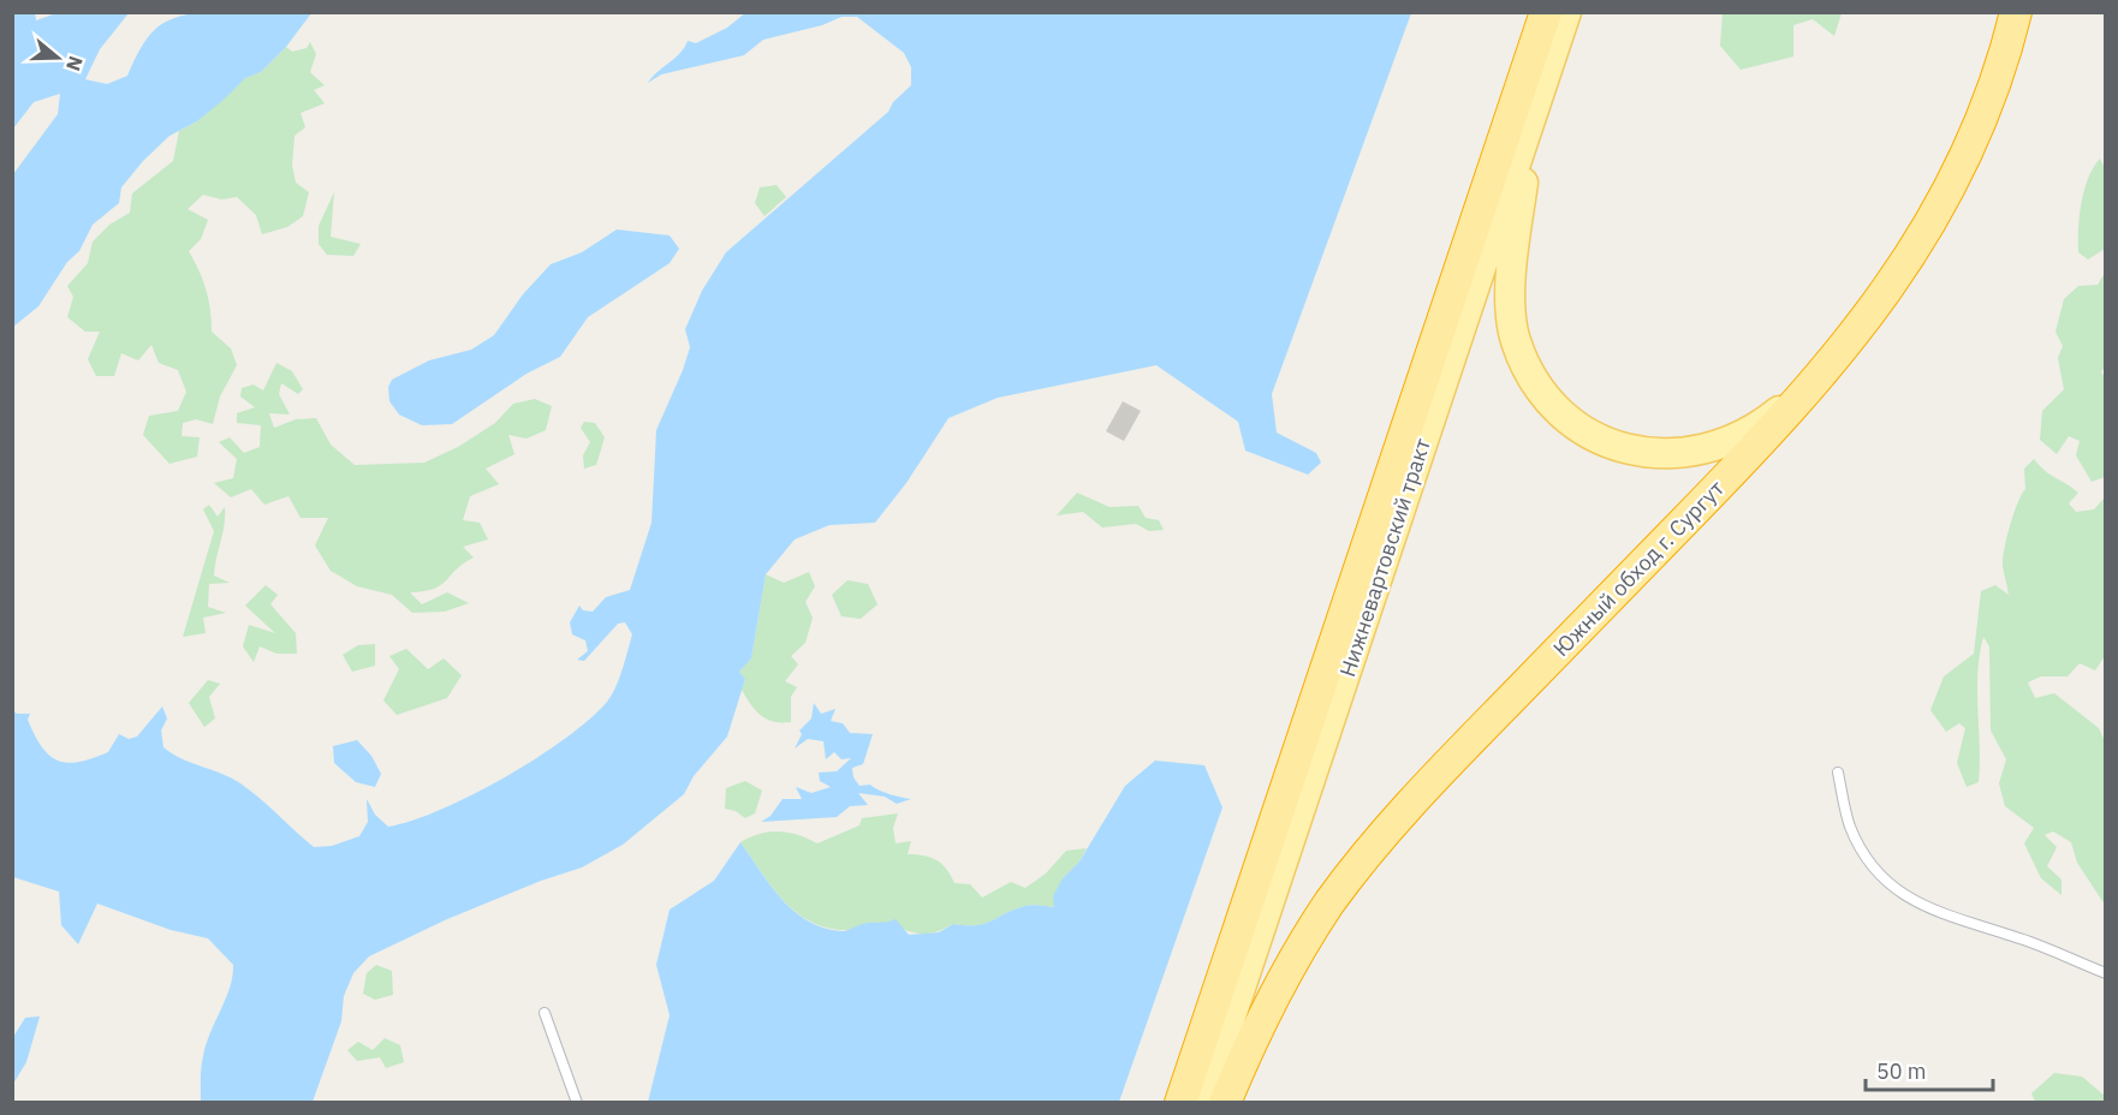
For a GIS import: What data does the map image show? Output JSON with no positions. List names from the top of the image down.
{
  "streets": {
    "highway": ["Нижневартовский тракт", "Южный обход г. Сургут"]
  },
  "scale_bar": "50 m",
  "north": "right"
}
